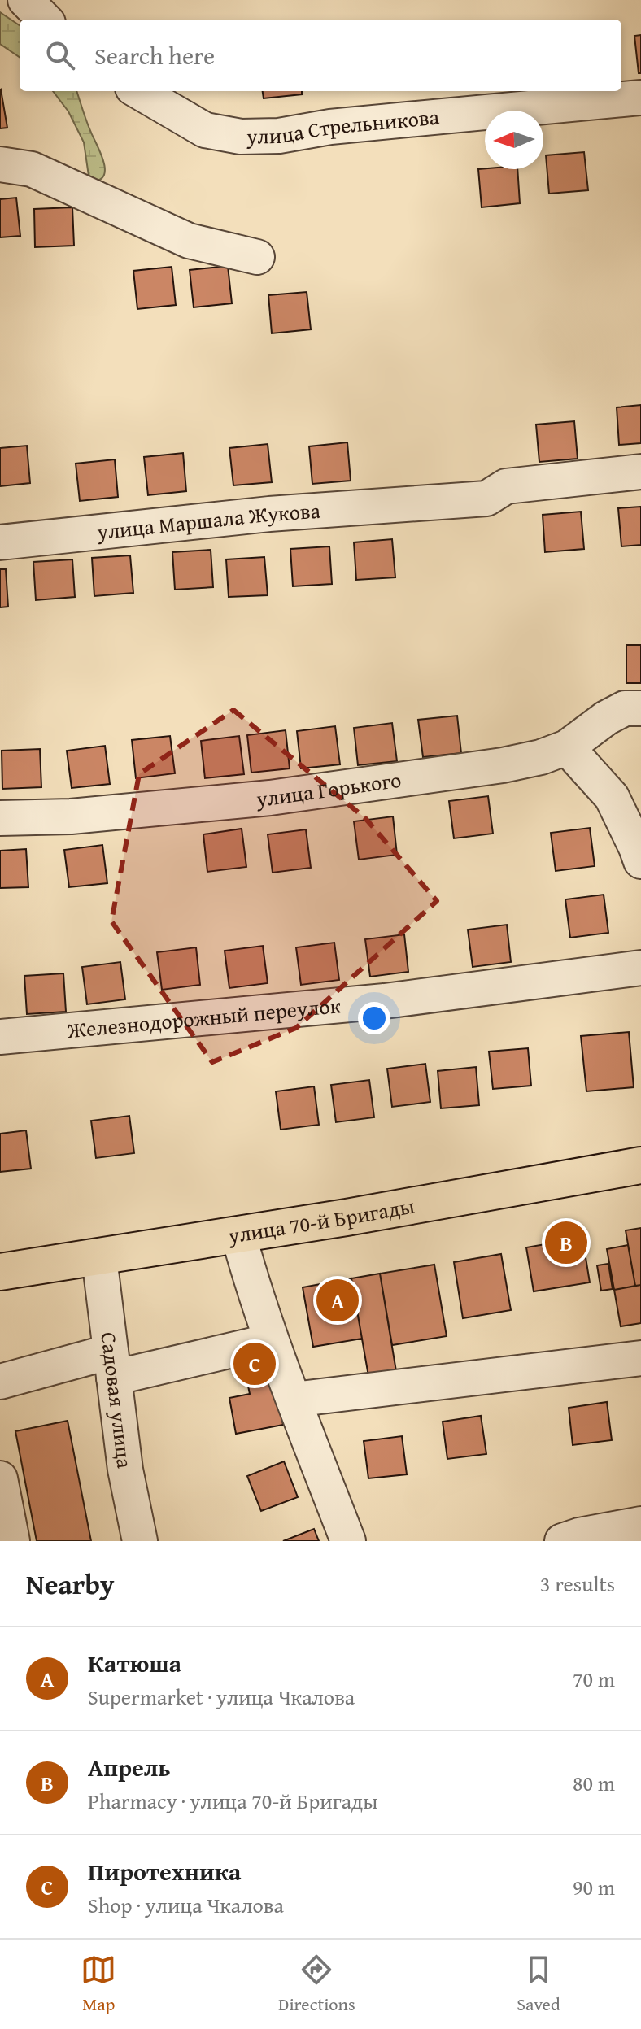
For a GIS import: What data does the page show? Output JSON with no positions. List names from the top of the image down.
{
  "streets": {
    "main road": ["улица 70-й Бригады"],
    "street": [
      "улица Стрельникова",
      "улица Маршала Жукова",
      "улица Горького",
      "Железнодорожный переулок",
      "Садовая улица"
    ]
  },
  "crossings": [
    ["улица 70-й Бригады", "Садовая улица"]
  ],
  "north": "left",
  "page": {
    "search": "Search here",
    "pins": ["B", "A", "C"],
    "heading": ["Nearby", "3 results"],
    "list": [
      {
        "mark": "A",
        "name": "Катюша",
        "note": "Supermarket · улица Чкалова",
        "value": "70 m"
      },
      {
        "mark": "B",
        "name": "Апрель",
        "note": "Pharmacy · улица 70-й Бригады",
        "value": "80 m"
      },
      {
        "mark": "C",
        "name": "Пиротехника",
        "note": "Shop · улица Чкалова",
        "value": "90 m"
      }
    ],
    "nav": ["Map", "Directions", "Saved"]
  }
}
